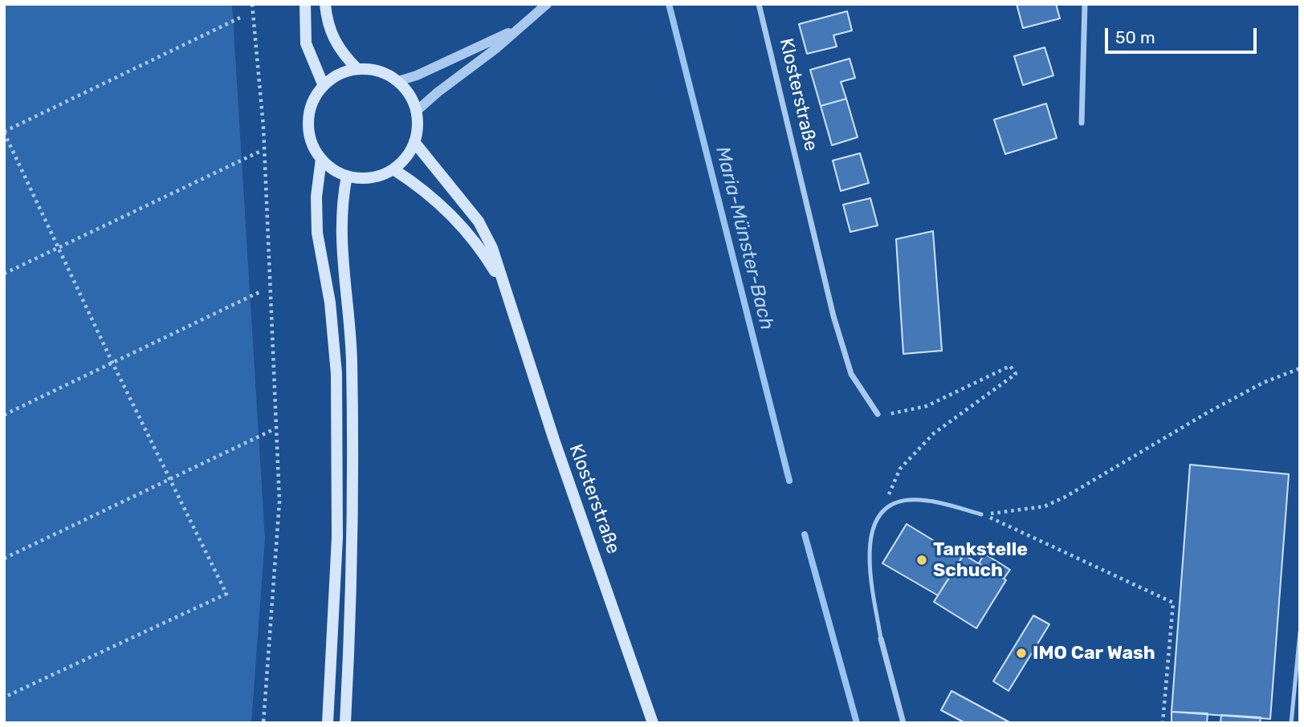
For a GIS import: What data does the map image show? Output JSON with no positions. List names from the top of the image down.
{
  "streets": {
    "main road": ["Klosterstraße"]
  },
  "water": ["Maria-Münster-Bach"],
  "places": ["Tankstelle Schuch", "IMO Car Wash"],
  "scale_bar": "50 m"
}
